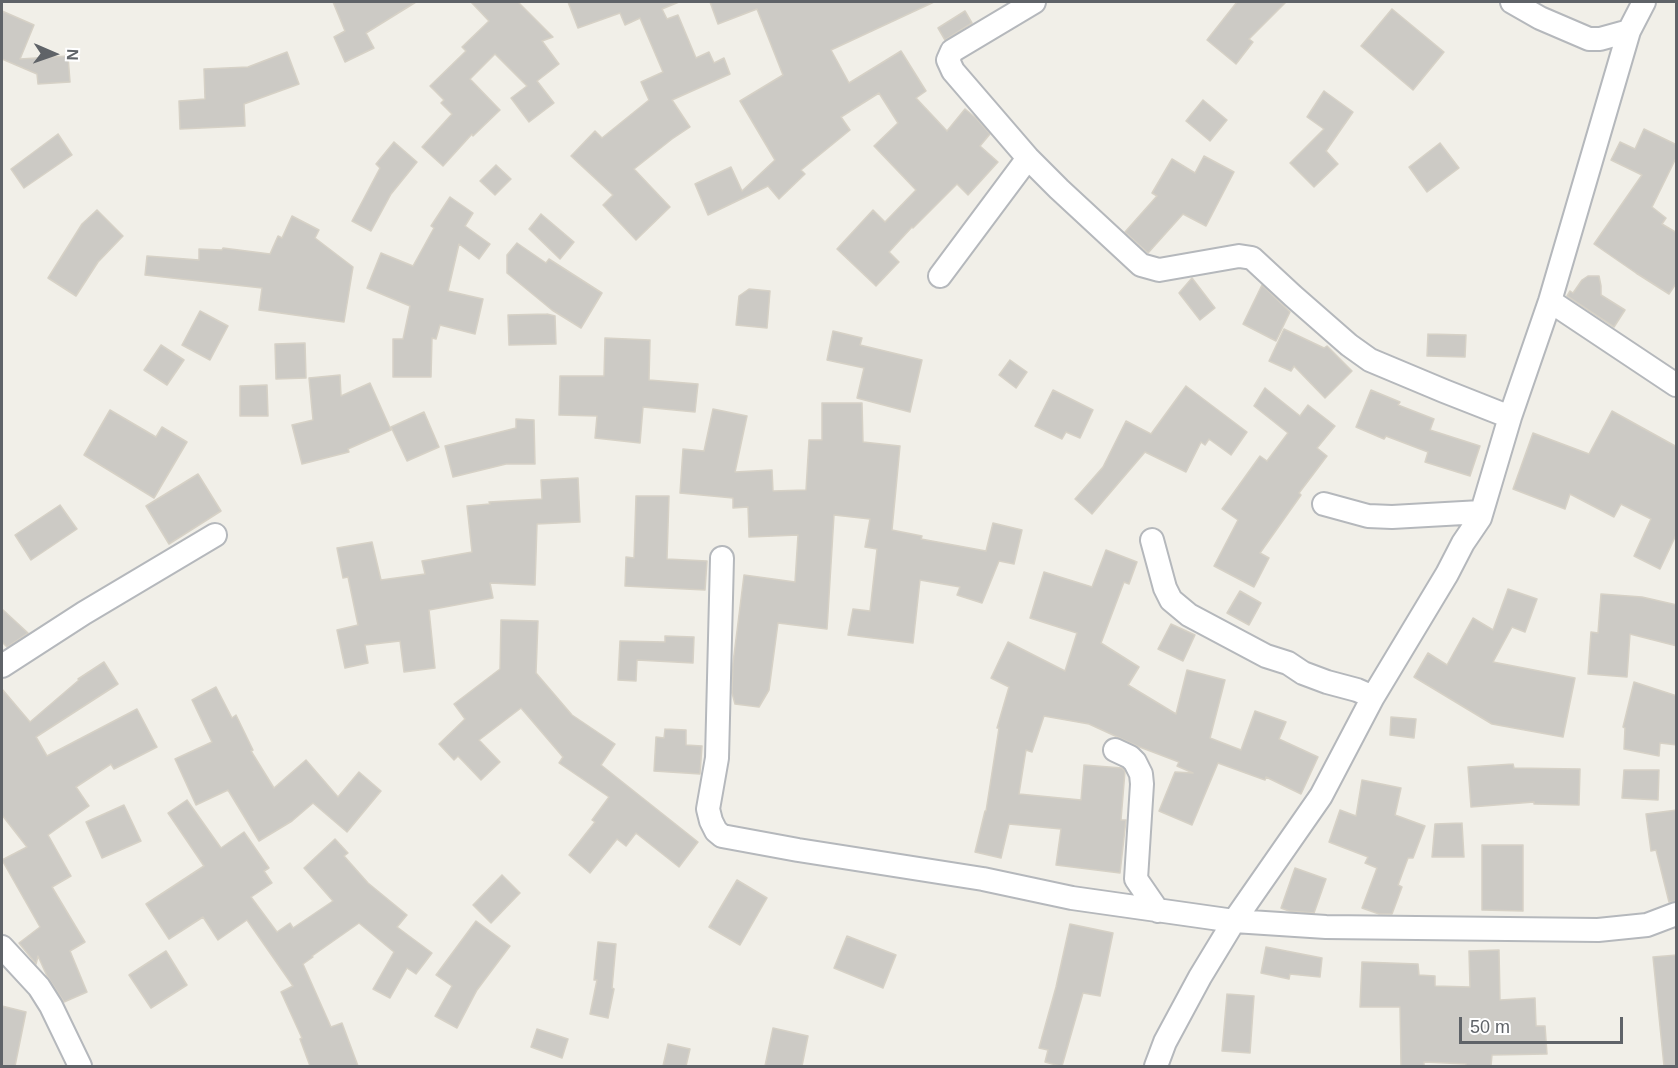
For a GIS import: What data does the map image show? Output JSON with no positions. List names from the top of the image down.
{
  "scale_bar": "50 m",
  "north": "right"
}
